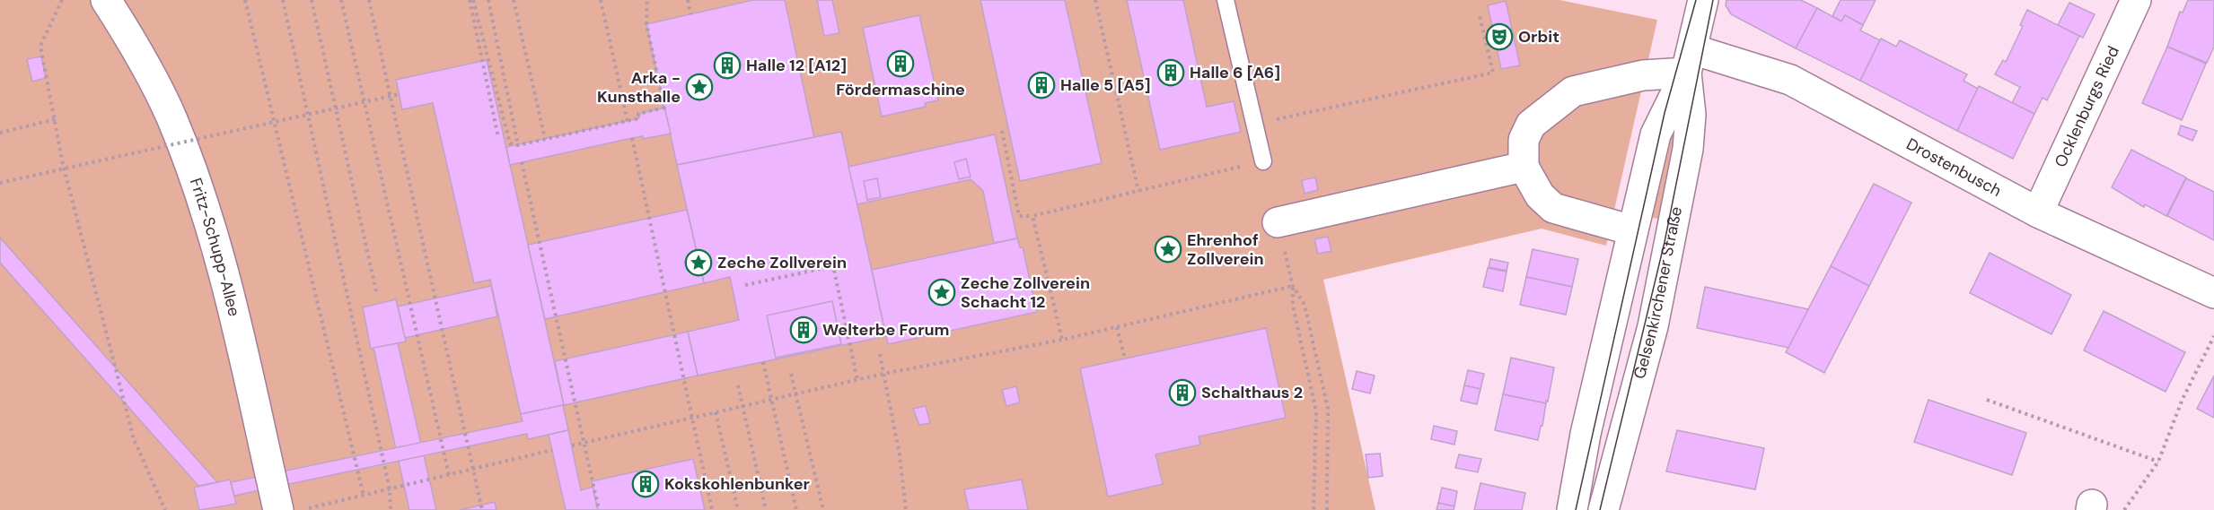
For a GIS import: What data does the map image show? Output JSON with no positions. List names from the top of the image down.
{
  "streets": {
    "street": [
      "Ocklenburgs Ried",
      "Drostenbusch",
      "Fritz-Schupp-Allee",
      "Gelsenkirchener Straße"
    ]
  },
  "crossings": [
    ["Ocklenburgs Ried", "Drostenbusch"],
    ["Drostenbusch", "Gelsenkirchener Straße"]
  ],
  "places": {
    "theatre": ["Orbit"],
    "building": [
      "Fördermaschine",
      "Halle 12 [A12]",
      "Halle 6 [A6]",
      "Halle 5 [A5]",
      "Welterbe Forum",
      "Schalthaus 2",
      "Kokskohlenbunker"
    ],
    "place": [
      "Arka - Kunsthalle",
      "Ehrenhof Zollverein",
      "Zeche Zollverein",
      "Zeche Zollverein Schacht 12"
    ]
  }
}
